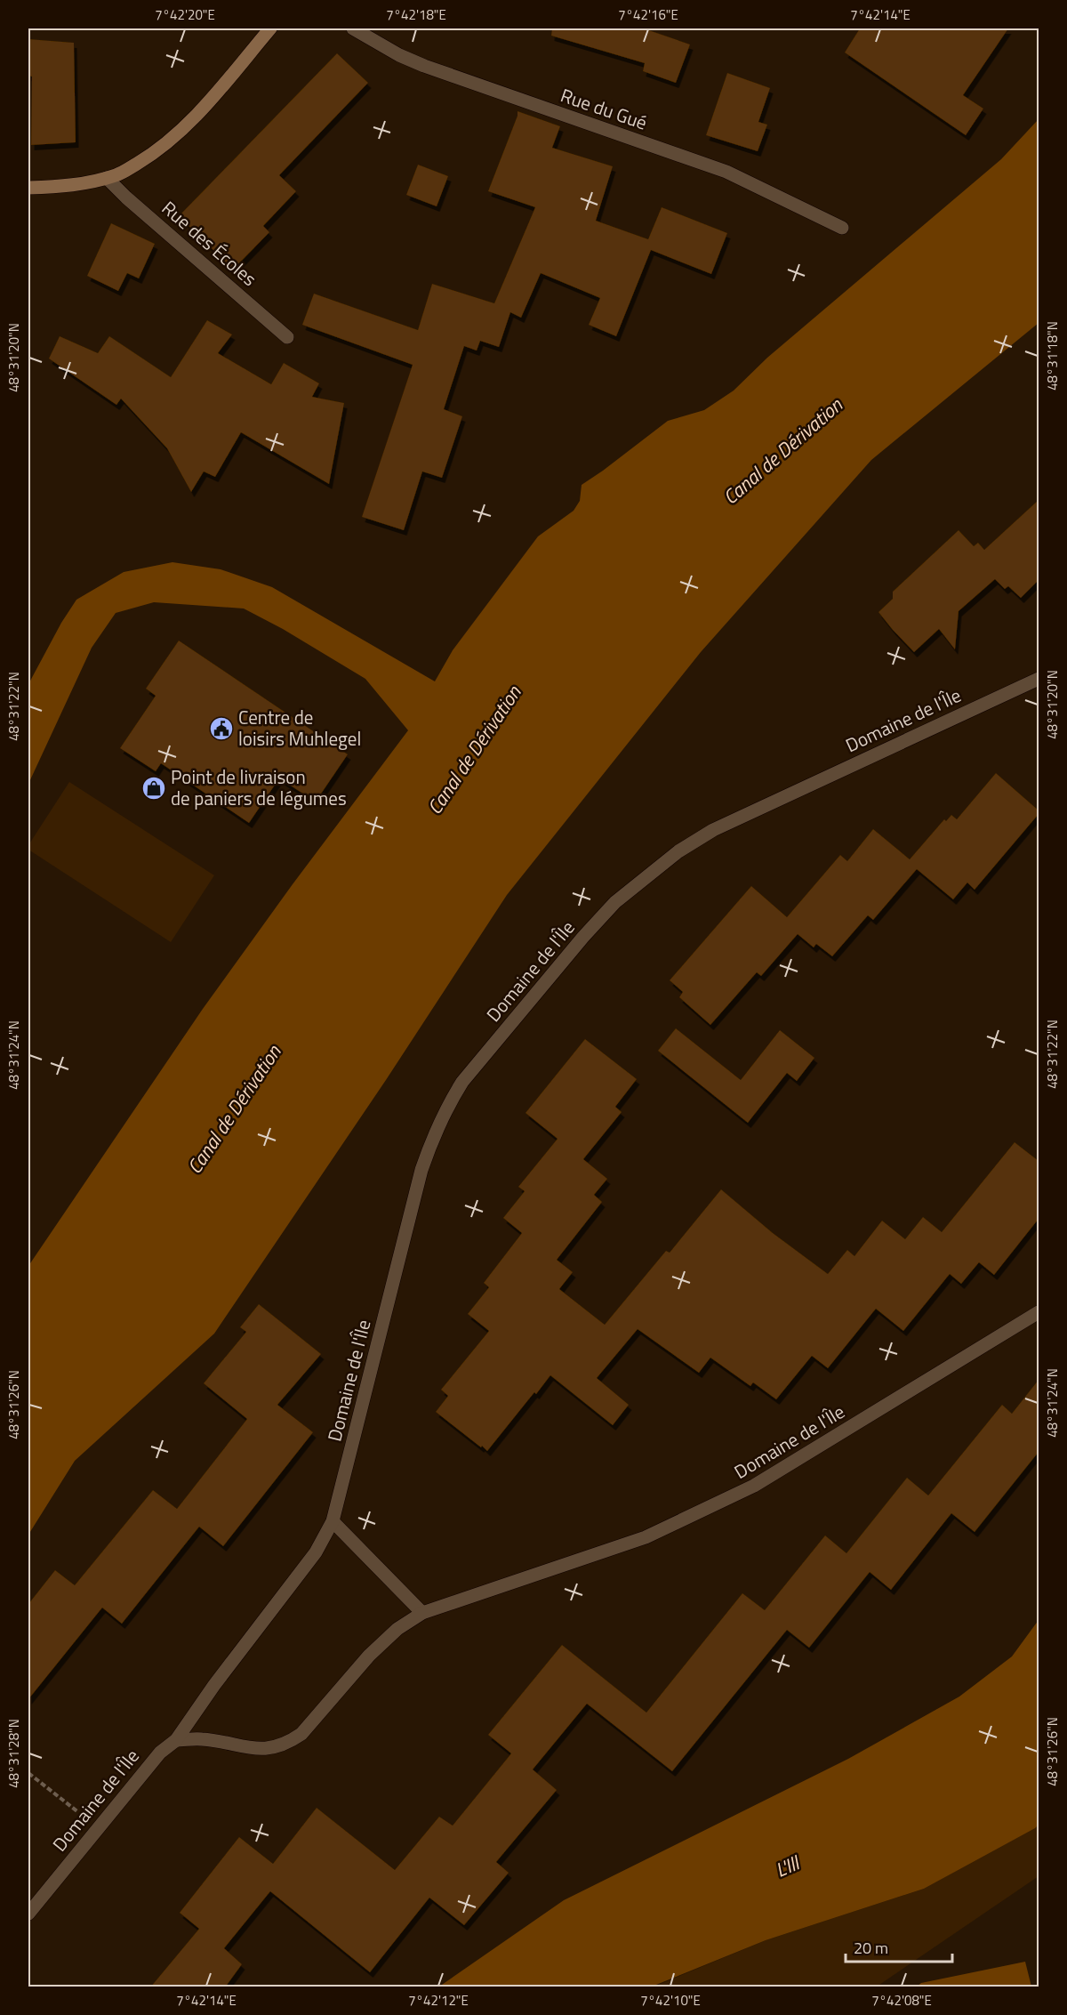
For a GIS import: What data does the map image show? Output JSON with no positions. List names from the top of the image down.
{
  "streets": {
    "street": ["Rue du Gué", "Rue des Écoles", "Domaine de l'Île"]
  },
  "water": ["Canal de Dérivation", "L'Ill"],
  "places": {
    "public building": ["Centre de loisirs Muhlegel"],
    "shop": ["Point de livraison de paniers de légumes"]
  },
  "scale_bar": "20 m",
  "coordinates": [
    "7°42'20\"E",
    "7°42'18\"E",
    "7°42'16\"E",
    "7°42'14\"E",
    "48°31'18\"N",
    "48°31'20\"N",
    "48°31'22\"N",
    "48°31'24\"N",
    "48°31'26\"N",
    "48°31'28\"N",
    "7°42'12\"E",
    "7°42'10\"E",
    "7°42'08\"E"
  ]
}
